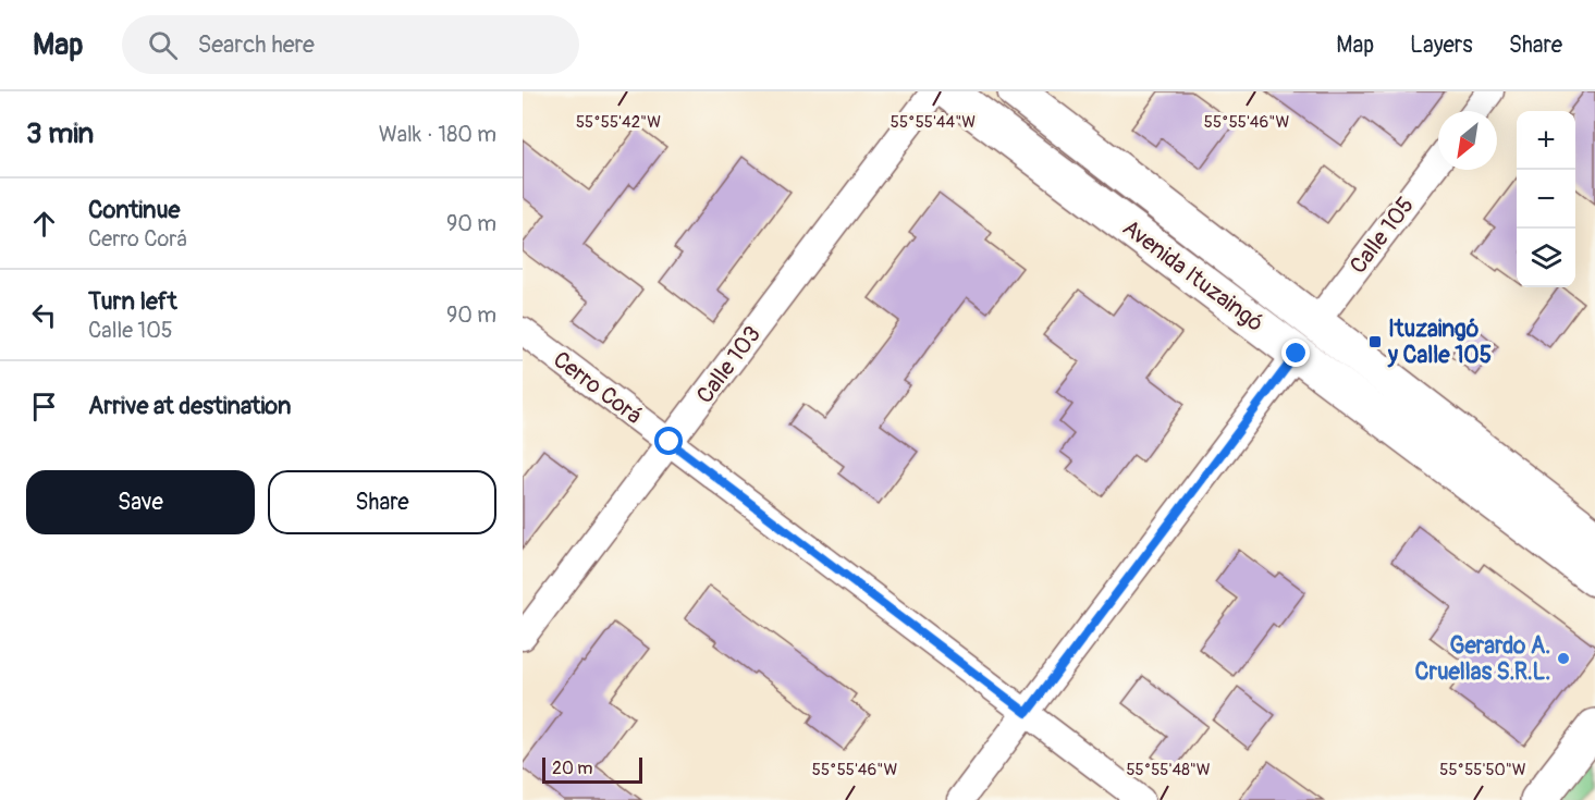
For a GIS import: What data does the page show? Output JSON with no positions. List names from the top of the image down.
{
  "streets": {
    "main road": ["Avenida Ituzaingó"],
    "street": ["Calle 105", "Calle 103", "Cerro Corá"]
  },
  "crossings": [
    ["Calle 105", "Avenida Ituzaingó"],
    ["Calle 103", "Cerro Corá"]
  ],
  "places": {
    "transit": ["Ituzaingó y Calle 105"],
    "other": ["Gerardo A. Cruellas S.R.L."]
  },
  "scale_bar": "20 m",
  "north": "bottom left",
  "page": {
    "header": "Map",
    "search": "Search here",
    "nav": ["Map", "Layers", "Share"],
    "heading": ["3 min", "Walk · 180 m"],
    "map_buttons": ["+", "−"],
    "list": [
      ["Continue", "Cerro Corá", "90 m"],
      ["Turn left", "Calle 105", "90 m"],
      "Arrive at destination"
    ],
    "buttons": ["Save", "Share"],
    "scale": "20 m"
  },
  "coordinates": [
    "55°55'42\"W",
    "55°55'44\"W",
    "55°55'46\"W",
    "55°55'48\"W",
    "55°55'50\"W"
  ]
}
